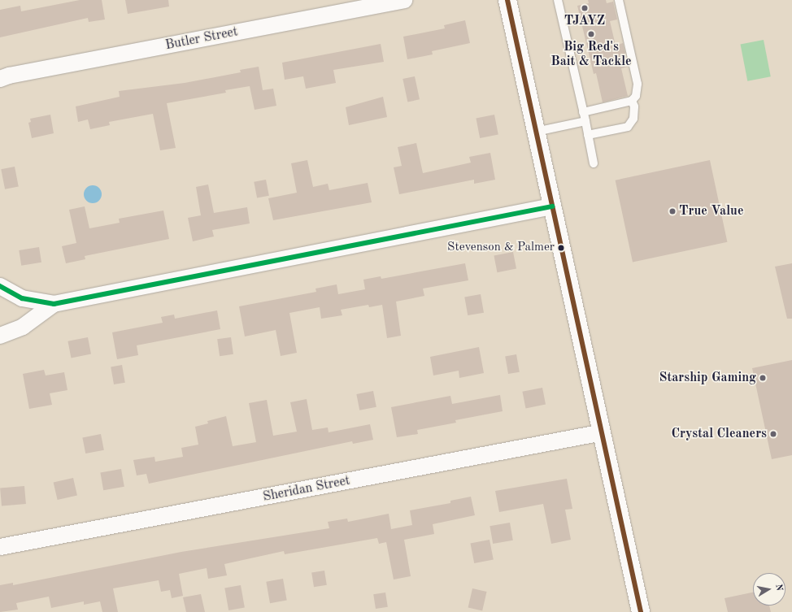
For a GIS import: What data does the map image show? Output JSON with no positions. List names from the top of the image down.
{
  "streets": {
    "street": ["Butler Street", "Sheridan Street"]
  },
  "places": [
    "TJAYZ",
    "Big Red's Bait & Tackle",
    "True Value",
    "Stevenson & Palmer",
    "Starship Gaming",
    "Crystal Cleaners"
  ],
  "north": "right"
}
